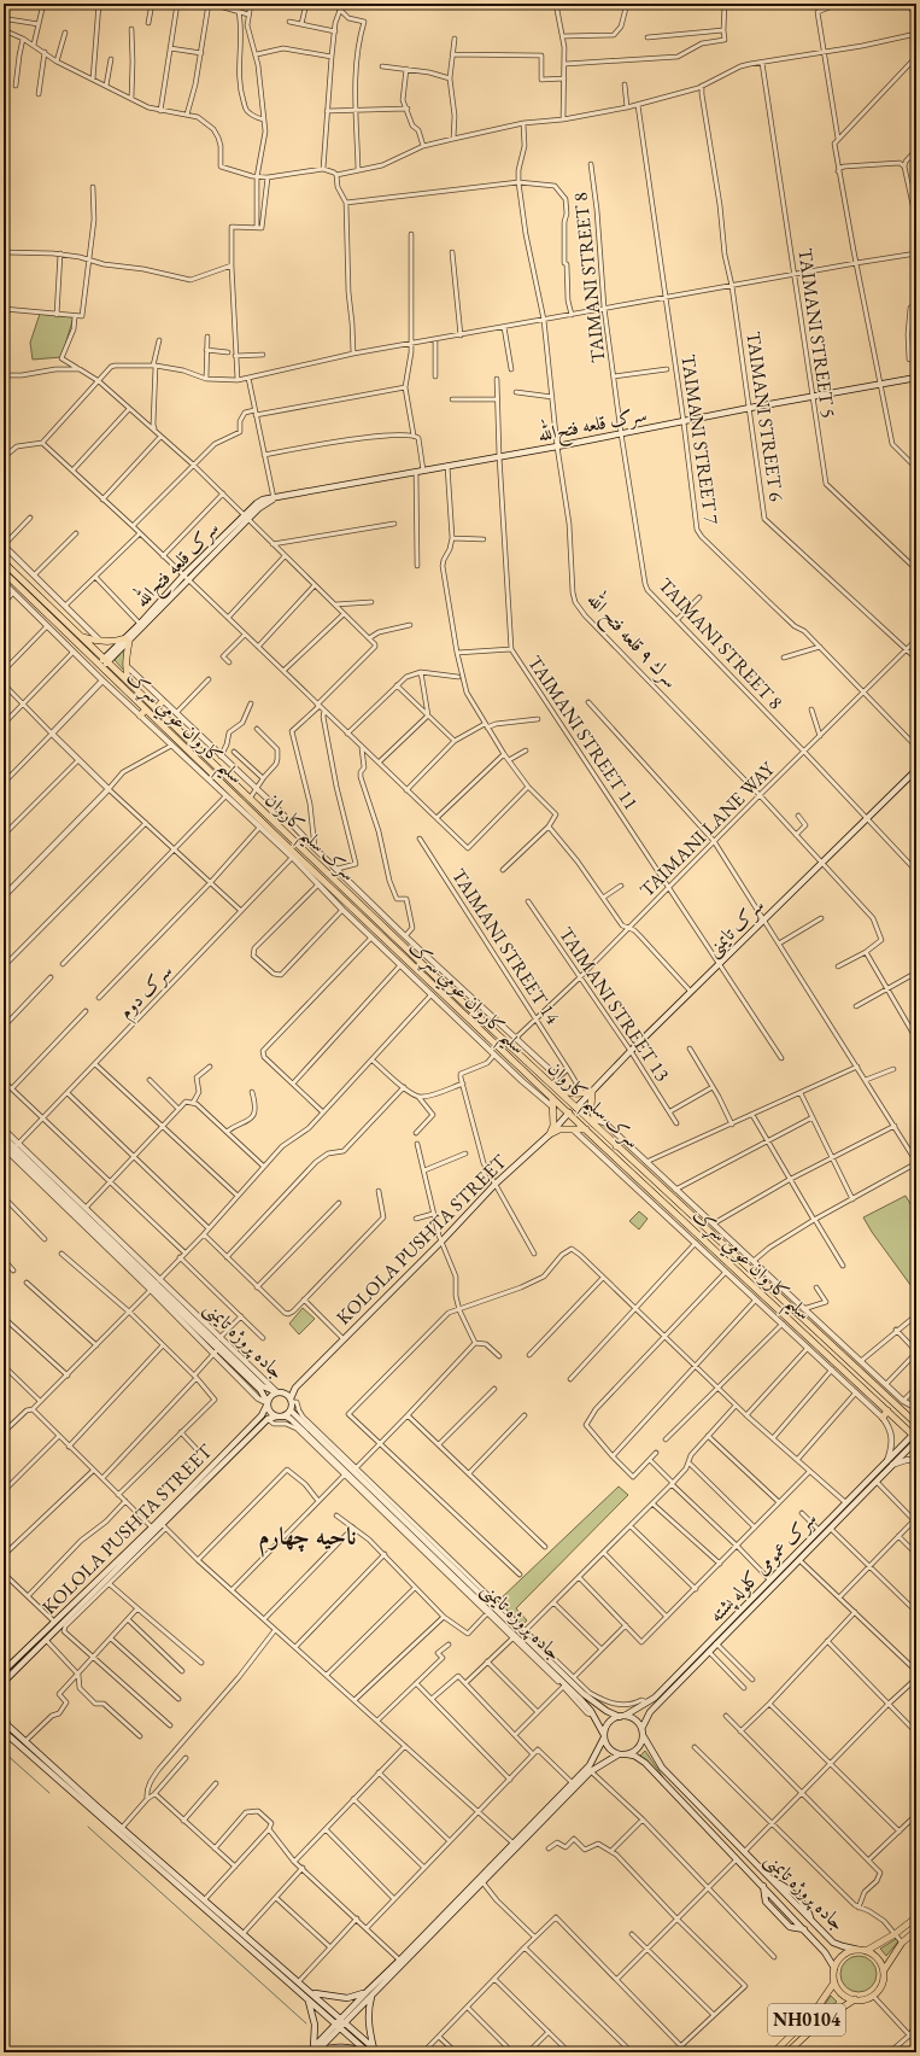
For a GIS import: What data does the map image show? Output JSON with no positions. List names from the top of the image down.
{
  "streets": {
    "main road": [
      "سرک قلعه فتح‌الله",
      "سلیم کاروان عومي سړک",
      "سرک سلیم کاروان",
      "سرک تایمنی",
      "KOLOLA PUSHTA STREET",
      "جاده پروژه تایمنی",
      "سرک عمومی کلوله پشته",
      "NH0104"
    ],
    "street": [
      "TAIMANI STREET 8",
      "TAIMANI STREET 5",
      "TAIMANI STREET 6",
      "TAIMANI STREET 7",
      "سرك ٩ قلعه فتح الله",
      "TAIMANI STREET 11",
      "TAIMANI LANE WAY",
      "TAIMANI STREET 14",
      "سرک دوم",
      "TAIMANI STREET 13"
    ]
  },
  "crossings": [
    ["TAIMANI STREET 8", "سرک قلعه فتح‌الله"],
    ["TAIMANI STREET 8", "TAIMANI LANE WAY"],
    ["TAIMANI STREET 8", "سرک تایمنی"],
    ["TAIMANI STREET 5", "سرک قلعه فتح‌الله"],
    ["TAIMANI STREET 6", "سرک قلعه فتح‌الله"],
    ["TAIMANI STREET 6", "TAIMANI LANE WAY"],
    ["سرک قلعه فتح‌الله", "TAIMANI STREET 7"],
    ["سرک قلعه فتح‌الله", "سرك ٩ قلعه فتح الله"],
    ["سرک قلعه فتح‌الله", "سلیم کاروان عومي سړک"],
    ["سرک قلعه فتح‌الله", "TAIMANI STREET 11"],
    ["سرک قلعه فتح‌الله", "سرک سلیم کاروان"],
    ["TAIMANI STREET 7", "TAIMANI LANE WAY"],
    ["سرك ٩ قلعه فتح الله", "TAIMANI LANE WAY"],
    ["سرك ٩ قلعه فتح الله", "سرک تایمنی"],
    ["سلیم کاروان عومي سړک", "سرک دوم"],
    ["سلیم کاروان عومي سړک", "KOLOLA PUSHTA STREET"],
    ["سلیم کاروان عومي سړک", "سرک عمومی کلوله پشته"],
    ["TAIMANI STREET 11", "TAIMANI LANE WAY"],
    ["TAIMANI STREET 11", "سرک تایمنی"],
    ["TAIMANI LANE WAY", "TAIMANI STREET 14"],
    ["TAIMANI LANE WAY", "TAIMANI STREET 13"],
    ["سرک سلیم کاروان", "سرک تایمنی"],
    ["سرک تایمنی", "TAIMANI STREET 13"],
    ["سرک دوم", "جاده پروژه تایمنی"],
    ["KOLOLA PUSHTA STREET", "جاده پروژه تایمنی"],
    ["جاده پروژه تایمنی", "سرک عمومی کلوله پشته"],
    ["جاده پروژه تایمنی", "NH0104"]
  ],
  "districts": ["ناحیه چهارم"]
}
